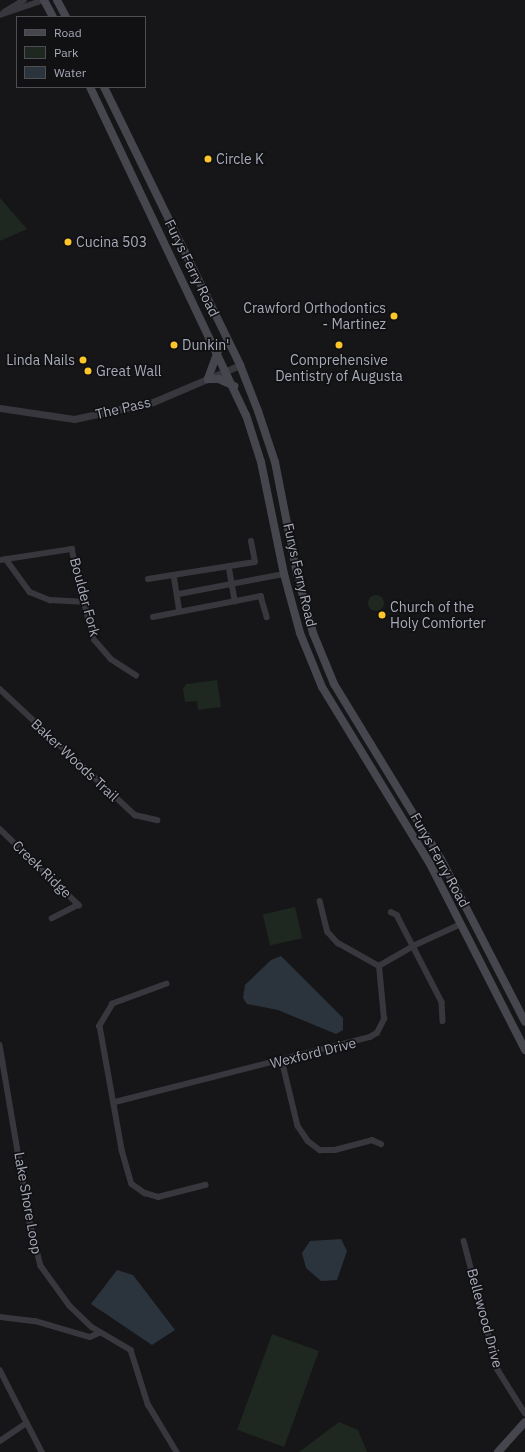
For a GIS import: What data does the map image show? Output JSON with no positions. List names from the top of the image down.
{
  "streets": {
    "main road": ["Furys Ferry Road"],
    "street": [
      "The Pass",
      "Boulder Fork",
      "Baker Woods Trail",
      "Creek Ridge",
      "Wexford Drive",
      "Lake Shore Loop",
      "Bellewood Drive"
    ]
  },
  "crossings": [
    ["Furys Ferry Road", "The Pass"]
  ],
  "places": [
    "Circle K",
    "Cucina 503",
    "Crawford Orthodontics - Martinez",
    "Dunkin'",
    "Comprehensive Dentistry of Augusta",
    "Linda Nails",
    "Great Wall",
    "Church of the Holy Comforter"
  ],
  "legend": ["Road", "Park", "Water"]
}
